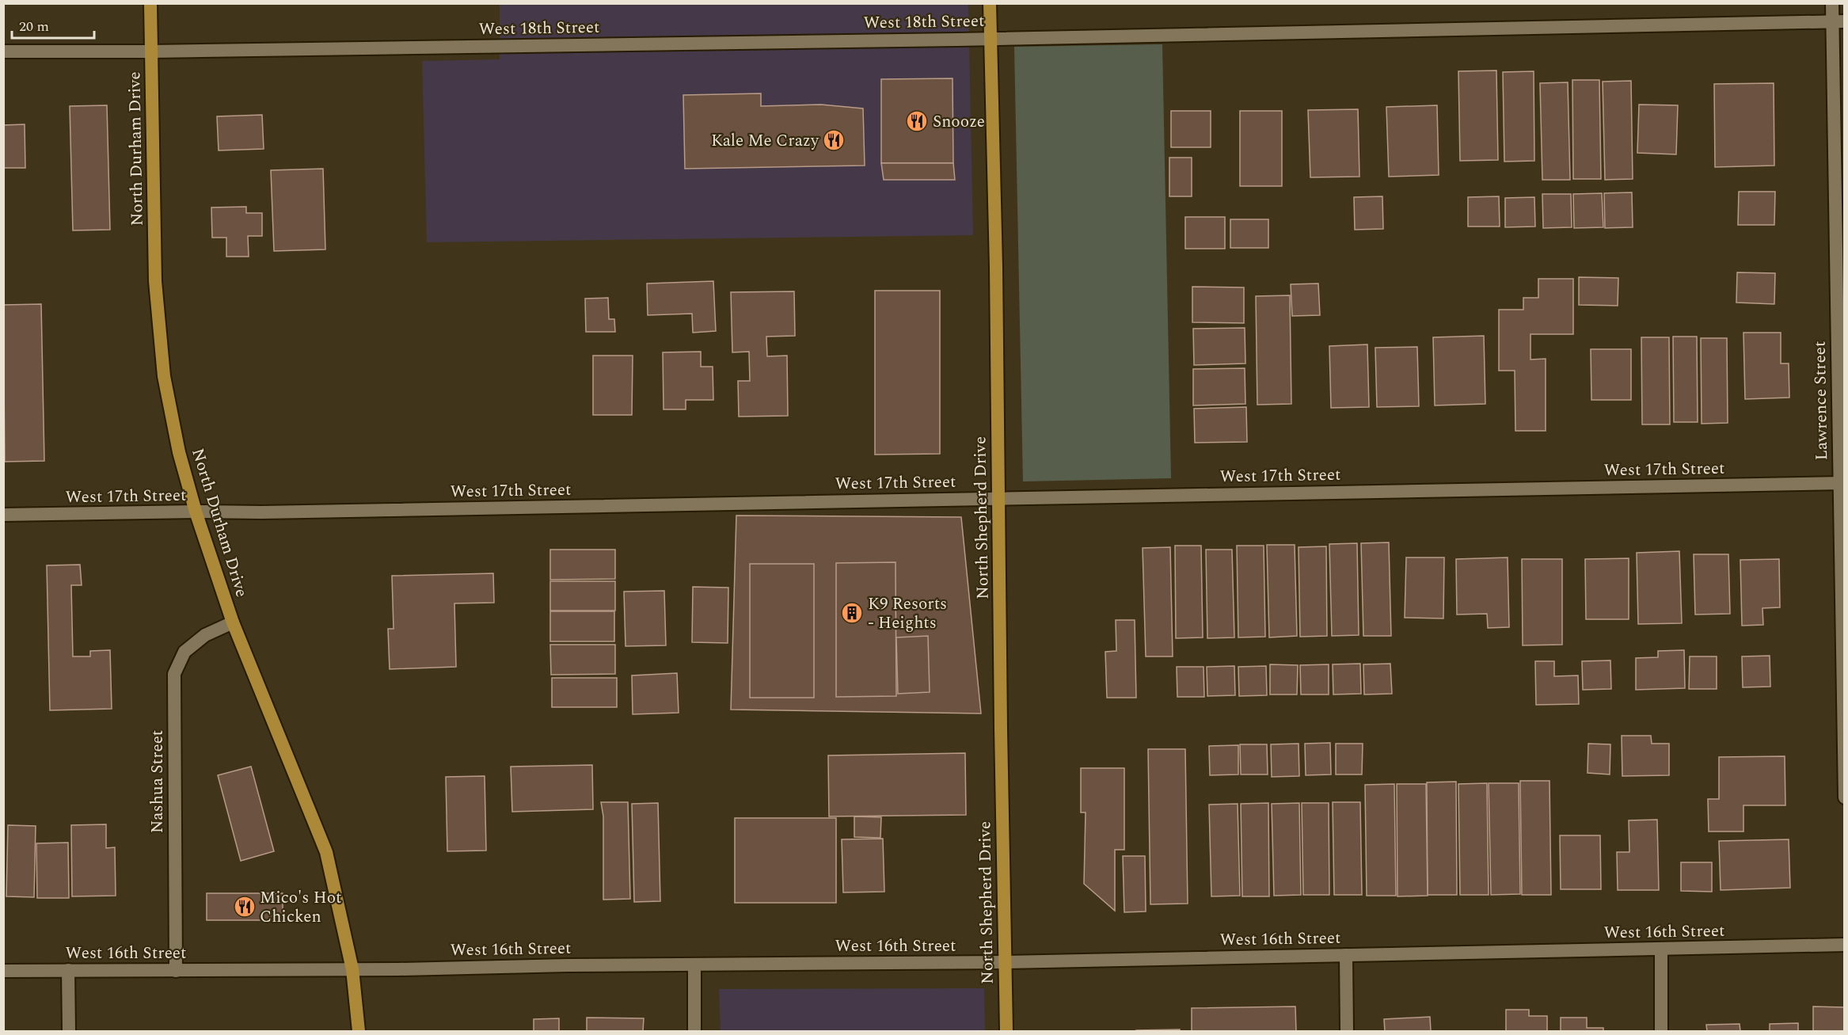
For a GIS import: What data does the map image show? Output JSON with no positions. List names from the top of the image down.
{
  "streets": {
    "main road": ["North Durham Drive", "North Shepherd Drive"],
    "street": [
      "West 18th Street",
      "Lawrence Street",
      "West 17th Street",
      "Nashua Street",
      "West 16th Street"
    ]
  },
  "crossings": [
    ["West 18th Street", "North Durham Drive"],
    ["West 18th Street", "Lawrence Street"],
    ["West 18th Street", "North Shepherd Drive"],
    ["North Durham Drive", "West 17th Street"],
    ["North Durham Drive", "Nashua Street"],
    ["North Durham Drive", "West 16th Street"],
    ["Lawrence Street", "West 17th Street"],
    ["West 17th Street", "North Shepherd Drive"],
    ["North Shepherd Drive", "West 16th Street"],
    ["Nashua Street", "West 16th Street"]
  ],
  "places": {
    "restaurant": ["Snooze", "Kale Me Crazy", "Mico's Hot Chicken"],
    "building": ["K9 Resorts - Heights"]
  },
  "scale_bar": "20 m"
}
